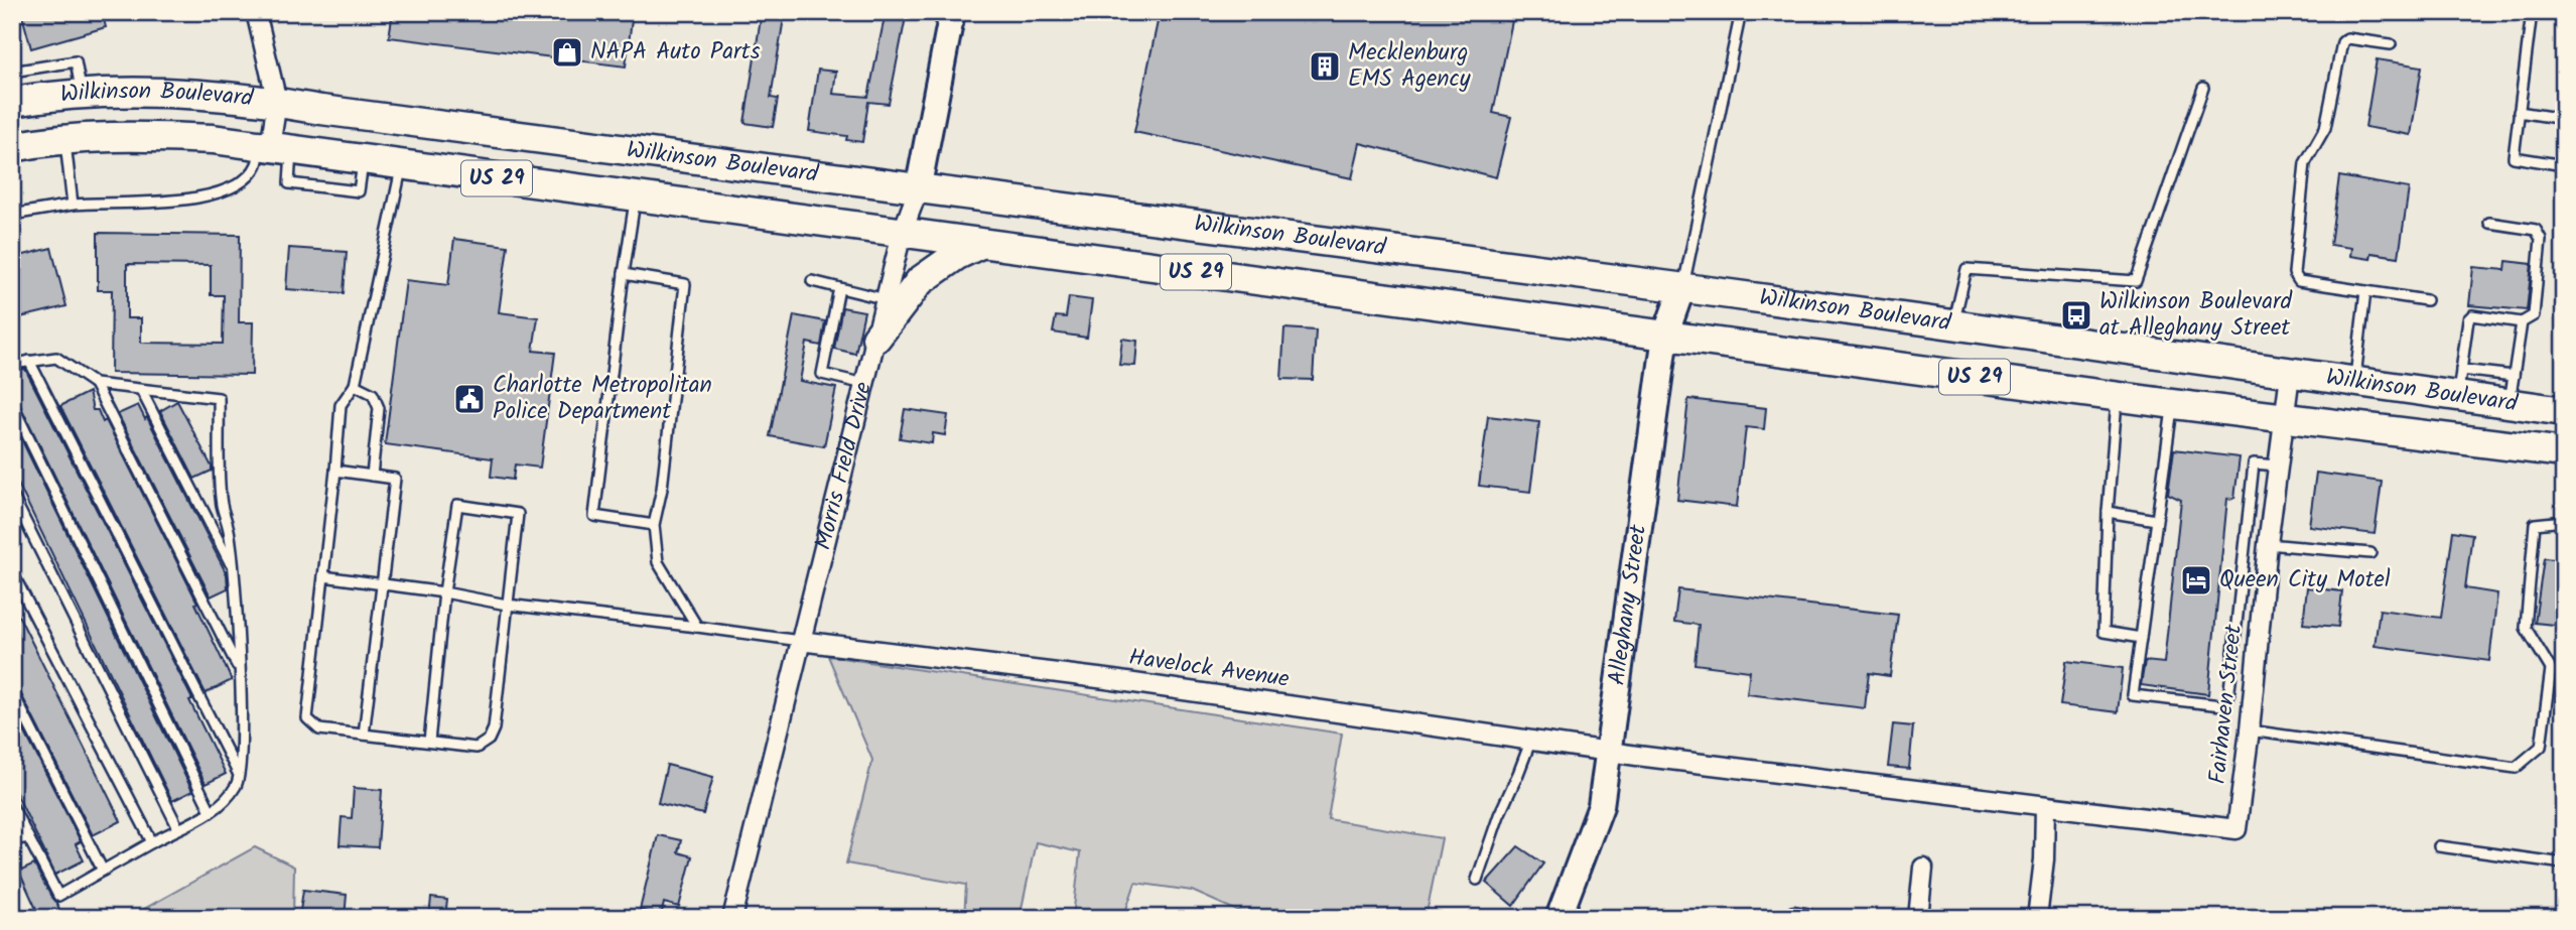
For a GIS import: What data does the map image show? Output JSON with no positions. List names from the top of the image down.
{
  "streets": {
    "main road": ["Wilkinson Boulevard", "US 29"],
    "street": [
      "Morris Field Drive",
      "Alleghany Street",
      "Havelock Avenue",
      "Fairhaven Street"
    ]
  },
  "crossings": [
    ["Wilkinson Boulevard", "Morris Field Drive"],
    ["Wilkinson Boulevard", "Alleghany Street"],
    ["Wilkinson Boulevard", "Fairhaven Street"],
    ["Morris Field Drive", "Havelock Avenue"],
    ["Alleghany Street", "Havelock Avenue"],
    ["Havelock Avenue", "Fairhaven Street"]
  ],
  "places": {
    "shop": ["NAPA Auto Parts"],
    "building": ["Mecklenburg EMS Agency"],
    "bus stop": ["Wilkinson Boulevard at Alleghany Street"],
    "public building": ["Charlotte Metropolitan Police Department"],
    "hotel": ["Queen City Motel"]
  }
}
